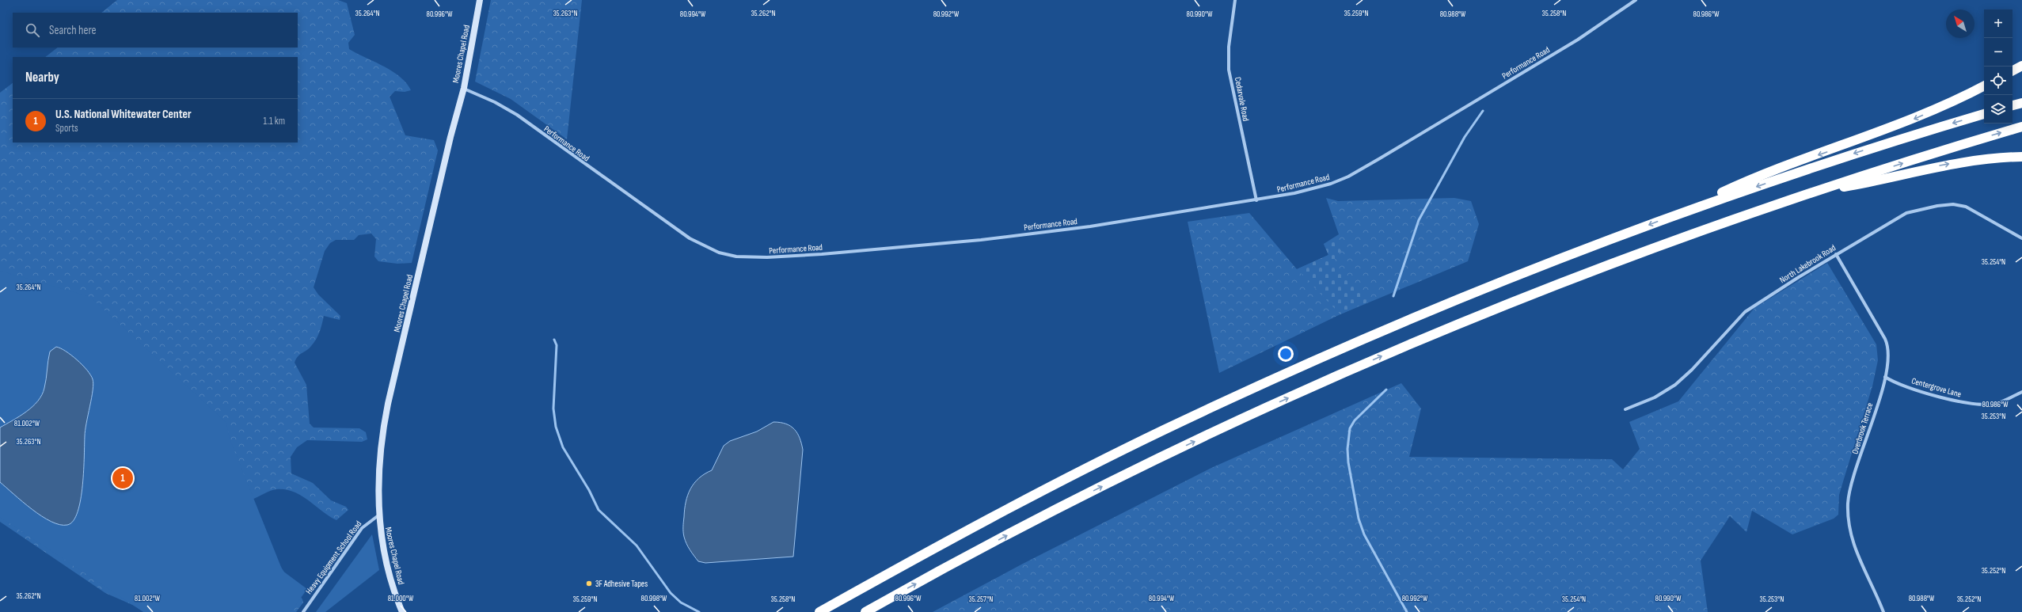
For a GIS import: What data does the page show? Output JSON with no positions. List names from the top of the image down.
{
  "streets": {
    "main road": ["Moores Chapel Road"],
    "street": [
      "Performance Road",
      "Cedarvale Road",
      "North Lakebrook Road",
      "Centergrove Lane",
      "Overbrook Terrace",
      "Heavy Equipment School Road"
    ]
  },
  "crossings": [
    ["Moores Chapel Road", "Performance Road"],
    ["Moores Chapel Road", "Heavy Equipment School Road"],
    ["Performance Road", "Cedarvale Road"],
    ["North Lakebrook Road", "Overbrook Terrace"],
    ["Centergrove Lane", "Overbrook Terrace"]
  ],
  "places": ["3F Adhesive Tapes"],
  "north": "top left",
  "page": {
    "map_buttons": ["+", "−"],
    "search": "Search here",
    "heading": "Nearby",
    "list": [
      {
        "mark": "1",
        "name": "U.S. National Whitewater Center",
        "note": "Sports",
        "value": "1.1 km"
      }
    ],
    "pins": "1"
  },
  "coordinates": [
    "35.264°N",
    "35.263°N",
    "35.262°N",
    "35.259°N",
    "35.258°N",
    "80.994°W",
    "80.990°W",
    "80.986°W",
    "80.996°W",
    "80.992°W",
    "80.988°W",
    "35.254°N",
    "35.253°N",
    "81.002°W",
    "35.252°N",
    "81.000°W",
    "80.998°W",
    "35.257°N"
  ]
}
